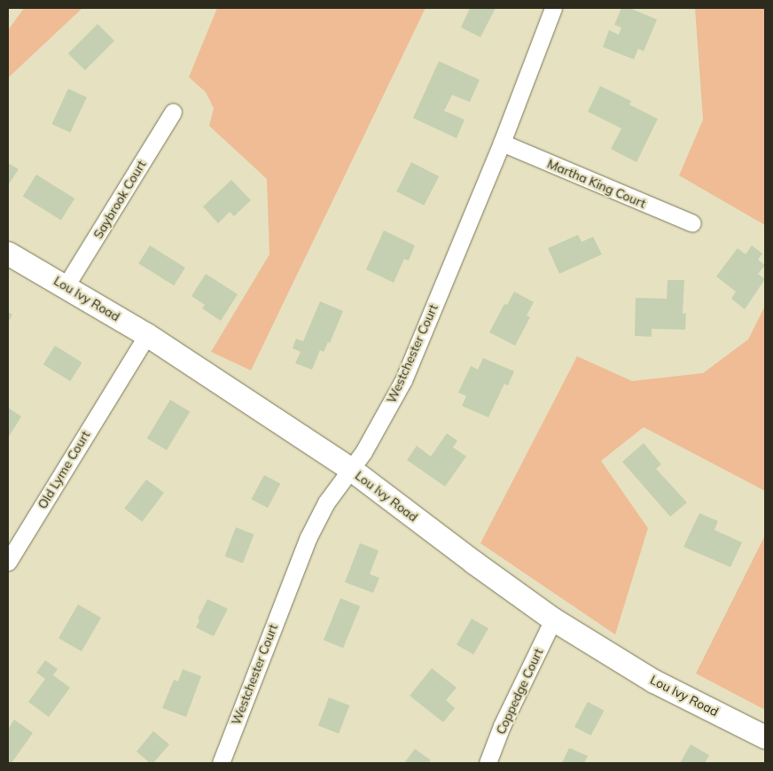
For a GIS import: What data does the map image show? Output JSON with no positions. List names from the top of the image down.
{
  "streets": {
    "street": [
      "Martha King Court",
      "Saybrook Court",
      "Lou Ivy Road",
      "Westchester Court",
      "Old Lyme Court",
      "Coppedge Court"
    ]
  },
  "crossings": [
    ["Martha King Court", "Westchester Court"],
    ["Saybrook Court", "Lou Ivy Road"],
    ["Lou Ivy Road", "Westchester Court"],
    ["Lou Ivy Road", "Old Lyme Court"],
    ["Lou Ivy Road", "Coppedge Court"]
  ]
}
